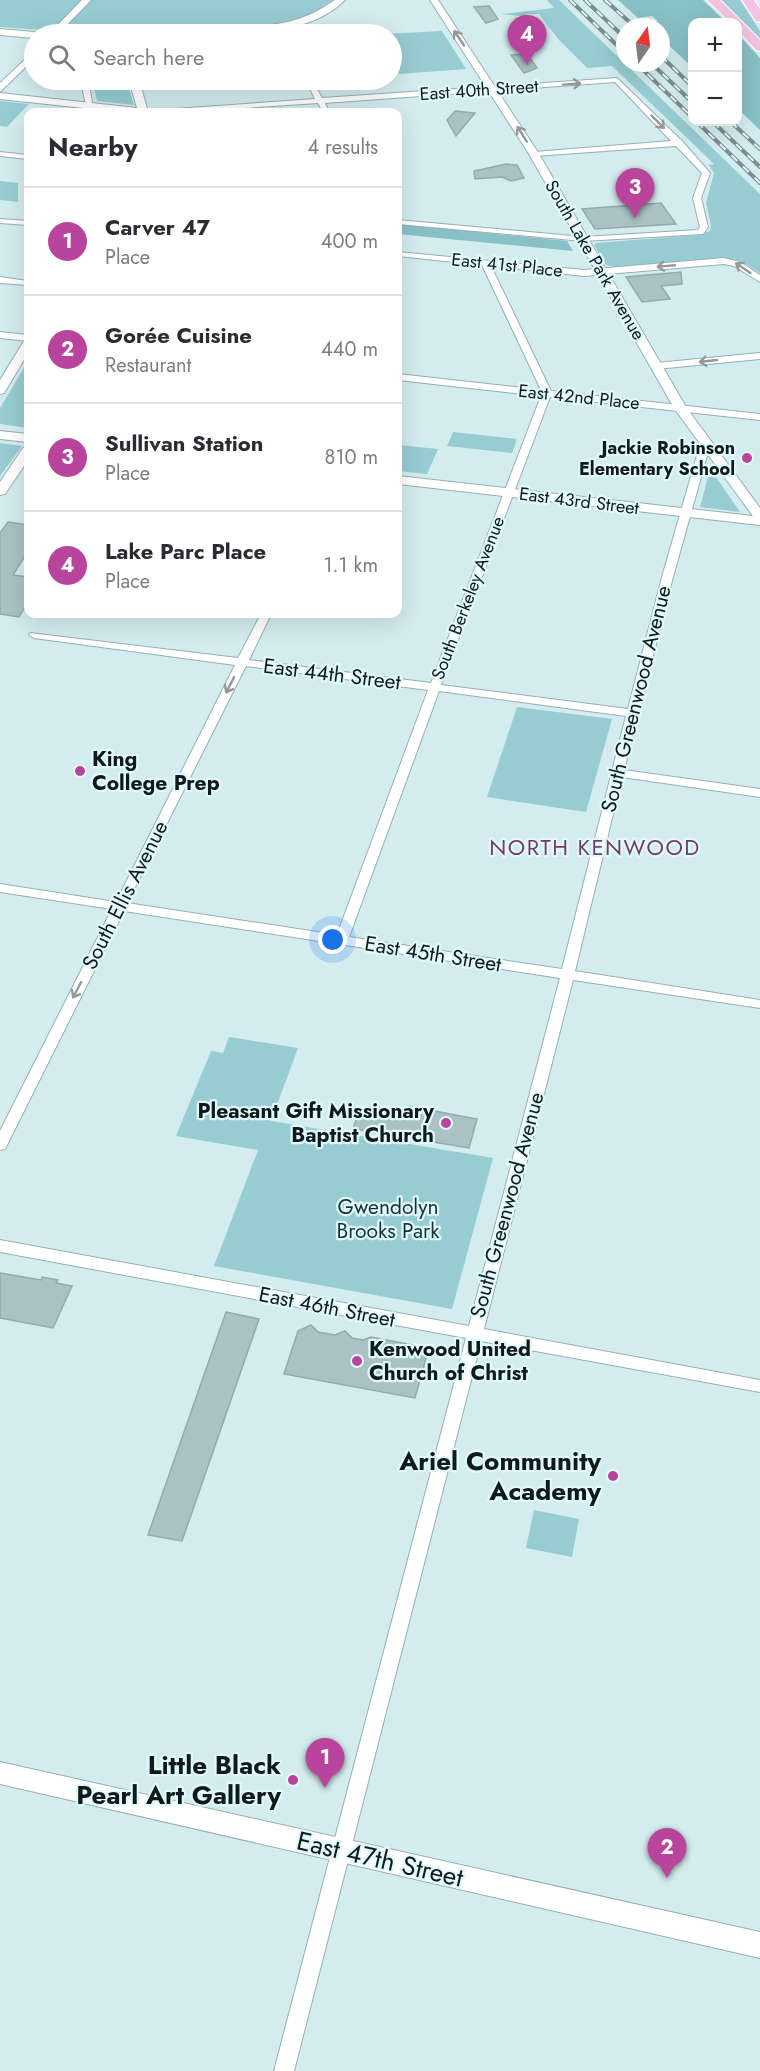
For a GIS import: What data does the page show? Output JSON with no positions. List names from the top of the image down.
{
  "streets": {
    "street": [
      "East 40th Street",
      "South Lake Park Avenue",
      "East 41st Place",
      "East 42nd Place",
      "East 43rd Street",
      "South Berkeley Avenue",
      "East 44th Street",
      "South Greenwood Avenue",
      "South Ellis Avenue",
      "East 45th Street",
      "East 46th Street",
      "East 47th Street"
    ]
  },
  "crossings": [
    ["East 40th Street", "South Lake Park Avenue"],
    ["South Lake Park Avenue", "East 41st Place"],
    ["South Lake Park Avenue", "East 42nd Place"],
    ["South Lake Park Avenue", "East 43rd Street"],
    ["South Lake Park Avenue", "South Greenwood Avenue"],
    ["East 42nd Place", "South Berkeley Avenue"],
    ["East 43rd Street", "South Berkeley Avenue"],
    ["East 43rd Street", "South Greenwood Avenue"],
    ["South Berkeley Avenue", "East 44th Street"],
    ["South Berkeley Avenue", "East 45th Street"],
    ["East 44th Street", "South Greenwood Avenue"],
    ["East 44th Street", "South Ellis Avenue"],
    ["South Greenwood Avenue", "East 45th Street"],
    ["South Greenwood Avenue", "East 46th Street"],
    ["South Greenwood Avenue", "East 47th Street"],
    ["South Ellis Avenue", "East 45th Street"]
  ],
  "one_way": ["South Ellis Avenue"],
  "districts": ["NORTH KENWOOD"],
  "parks": ["Gwendolyn Brooks Park"],
  "places": [
    "Jackie Robinson Elementary School",
    "King College Prep",
    "Pleasant Gift Missionary Baptist Church",
    "Kenwood United Church of Christ",
    "Ariel Community Academy",
    "Little Black Pearl Art Gallery"
  ],
  "north": "top",
  "page": {
    "pins": [
      "4",
      "3",
      "1",
      "2"
    ],
    "map_buttons": ["+", "−"],
    "search": "Search here",
    "heading": ["Nearby", "4 results"],
    "list": [
      {
        "mark": "1",
        "name": "Carver 47",
        "note": "Place",
        "value": "400 m"
      },
      {
        "mark": "2",
        "name": "Gorée Cuisine",
        "note": "Restaurant",
        "value": "440 m"
      },
      {
        "mark": "3",
        "name": "Sullivan Station",
        "note": "Place",
        "value": "810 m"
      },
      {
        "mark": "4",
        "name": "Lake Parc Place",
        "note": "Place",
        "value": "1.1 km"
      }
    ]
  }
}
